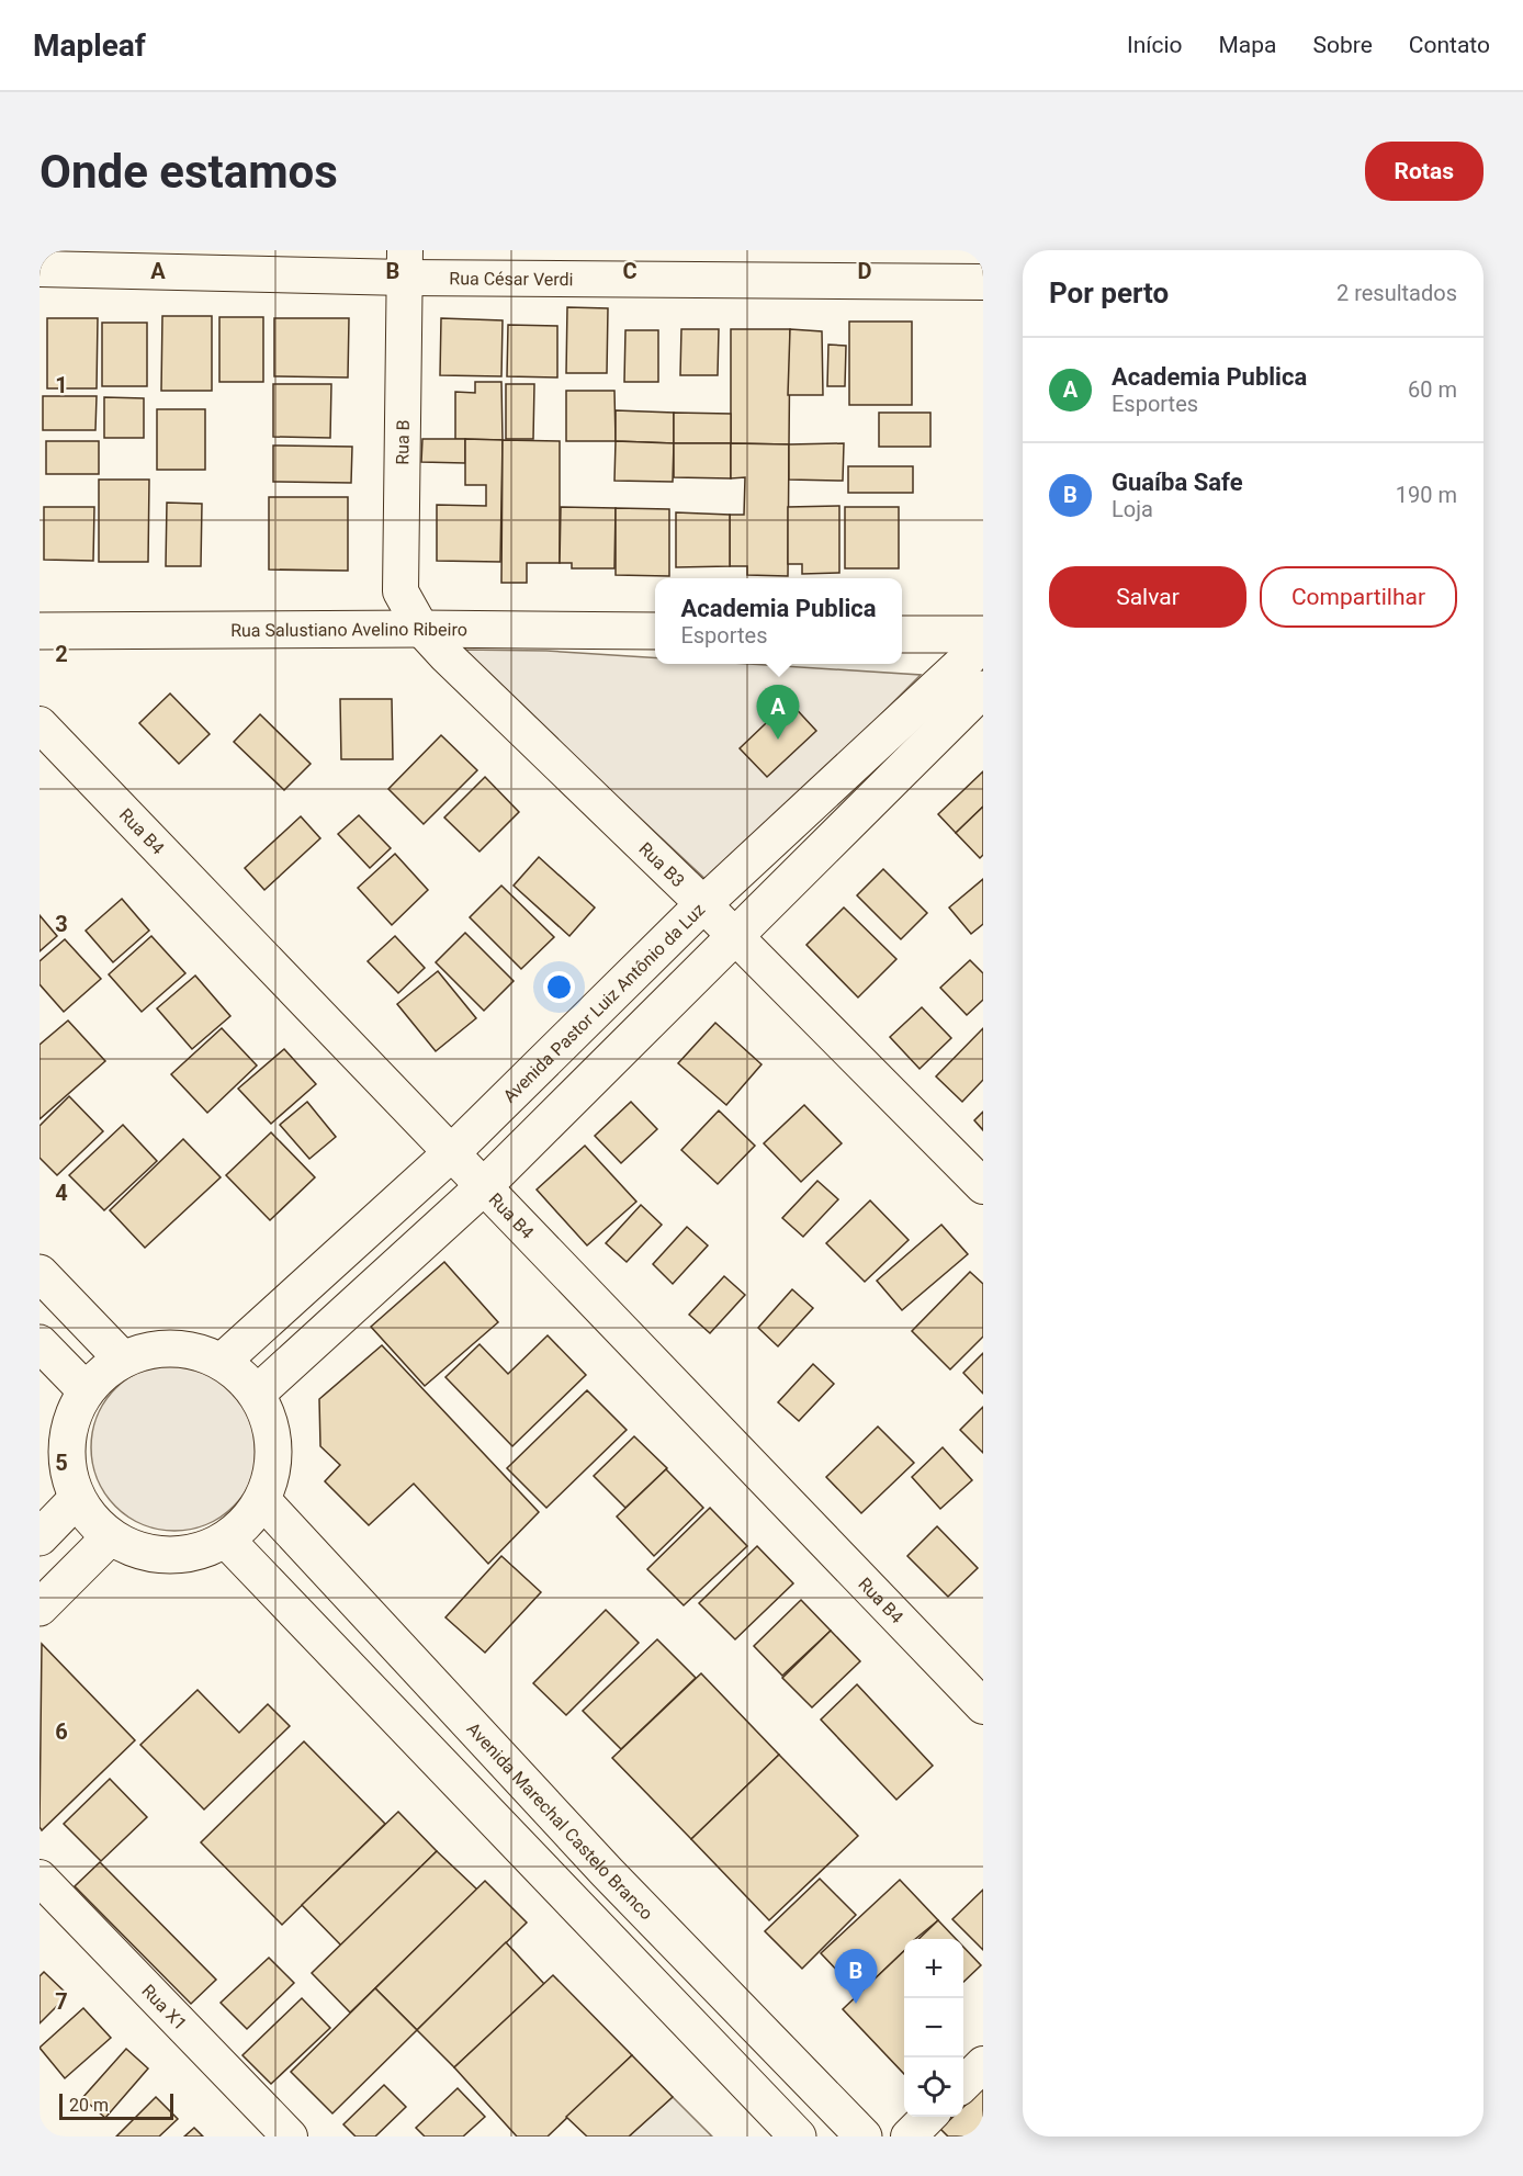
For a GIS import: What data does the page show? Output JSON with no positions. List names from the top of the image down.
{
  "streets": {
    "street": [
      "Rua César Verdi",
      "Rua B",
      "Rua Salustiano Avelino Ribeiro",
      "Rua B4",
      "Rua B3",
      "Avenida Pastor Luiz Antônio da Luz",
      "Avenida Marechal Castelo Branco",
      "Rua X1"
    ]
  },
  "crossings": [
    ["Rua César Verdi", "Rua B"],
    ["Rua B", "Rua Salustiano Avelino Ribeiro"],
    ["Rua B", "Rua B3"],
    ["Rua Salustiano Avelino Ribeiro", "Rua B3"],
    ["Rua B4", "Avenida Pastor Luiz Antônio da Luz"],
    ["Rua B3", "Avenida Pastor Luiz Antônio da Luz"],
    ["Avenida Pastor Luiz Antônio da Luz", "Avenida Marechal Castelo Branco"]
  ],
  "scale_bar": "20 m",
  "page": {
    "header": "Mapleaf",
    "nav": [
      "Início",
      "Mapa",
      "Sobre",
      "Contato"
    ],
    "buttons": [
      "Rotas",
      ["Salvar", "Compartilhar"]
    ],
    "title": "Onde estamos",
    "heading": ["Por perto", "2 resultados"],
    "list": [
      {
        "mark": "A",
        "name": "Academia Publica",
        "note": "Esportes",
        "value": "60 m"
      },
      {
        "mark": "B",
        "name": "Guaíba Safe",
        "note": "Loja",
        "value": "190 m"
      }
    ],
    "popup": ["Academia Publica", "Esportes"],
    "pins": ["A", "B"],
    "map_buttons": ["+", "−"],
    "scale": "20 m"
  },
  "grid": {
    "columns": [
      "A",
      "B",
      "C",
      "D"
    ],
    "rows": [
      "1",
      "2",
      "3",
      "4",
      "5",
      "6",
      "7"
    ]
  }
}
